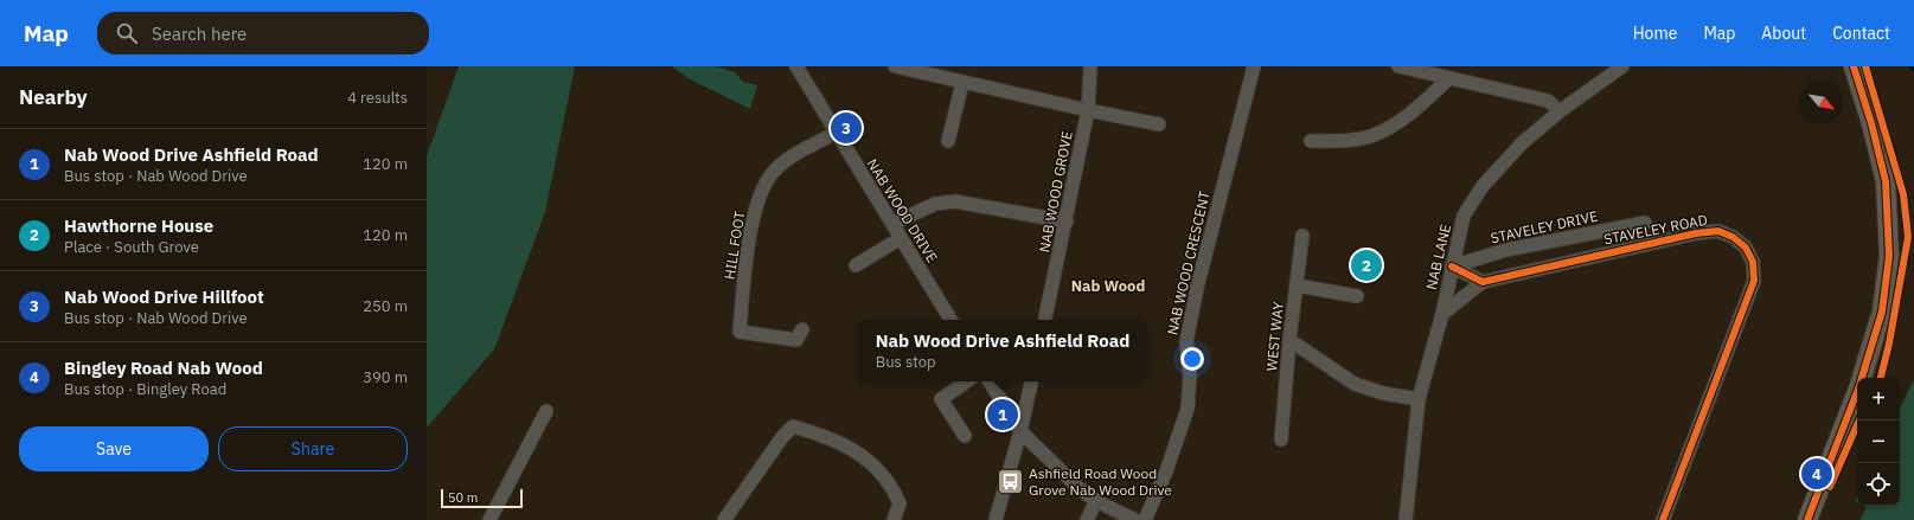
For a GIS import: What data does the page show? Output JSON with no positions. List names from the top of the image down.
{
  "streets": {
    "street": [
      "NAB WOOD GROVE",
      "NAB WOOD DRIVE",
      "STAVELEY DRIVE",
      "STAVELEY ROAD",
      "HILL FOOT",
      "NAB LANE",
      "NAB WOOD CRESCENT",
      "WEST WAY"
    ]
  },
  "crossings": [
    ["NAB WOOD DRIVE", "HILL FOOT"],
    ["STAVELEY DRIVE", "NAB LANE"],
    ["STAVELEY ROAD", "NAB LANE"]
  ],
  "districts": ["Nab Wood"],
  "places": {
    "bus stop": ["Ashfield Road Wood Grove Nab Wood Drive"]
  },
  "scale_bar": "50 m",
  "north": "bottom right",
  "page": {
    "header": "Map",
    "search": "Search here",
    "nav": [
      "Home",
      "Map",
      "About",
      "Contact"
    ],
    "heading": ["Nearby", "4 results"],
    "pins": [
      "3",
      "2",
      "1",
      "4"
    ],
    "list": [
      {
        "mark": "1",
        "name": "Nab Wood Drive Ashfield Road",
        "note": "Bus stop · Nab Wood Drive",
        "value": "120 m"
      },
      {
        "mark": "2",
        "name": "Hawthorne House",
        "note": "Place · South Grove",
        "value": "120 m"
      },
      {
        "mark": "3",
        "name": "Nab Wood Drive Hillfoot",
        "note": "Bus stop · Nab Wood Drive",
        "value": "250 m"
      },
      {
        "mark": "4",
        "name": "Bingley Road Nab Wood",
        "note": "Bus stop · Bingley Road",
        "value": "390 m"
      }
    ],
    "popup": ["Nab Wood Drive Ashfield Road", "Bus stop"],
    "map_buttons": ["+", "−"],
    "buttons": ["Save", "Share"],
    "scale": "50 m"
  }
}
